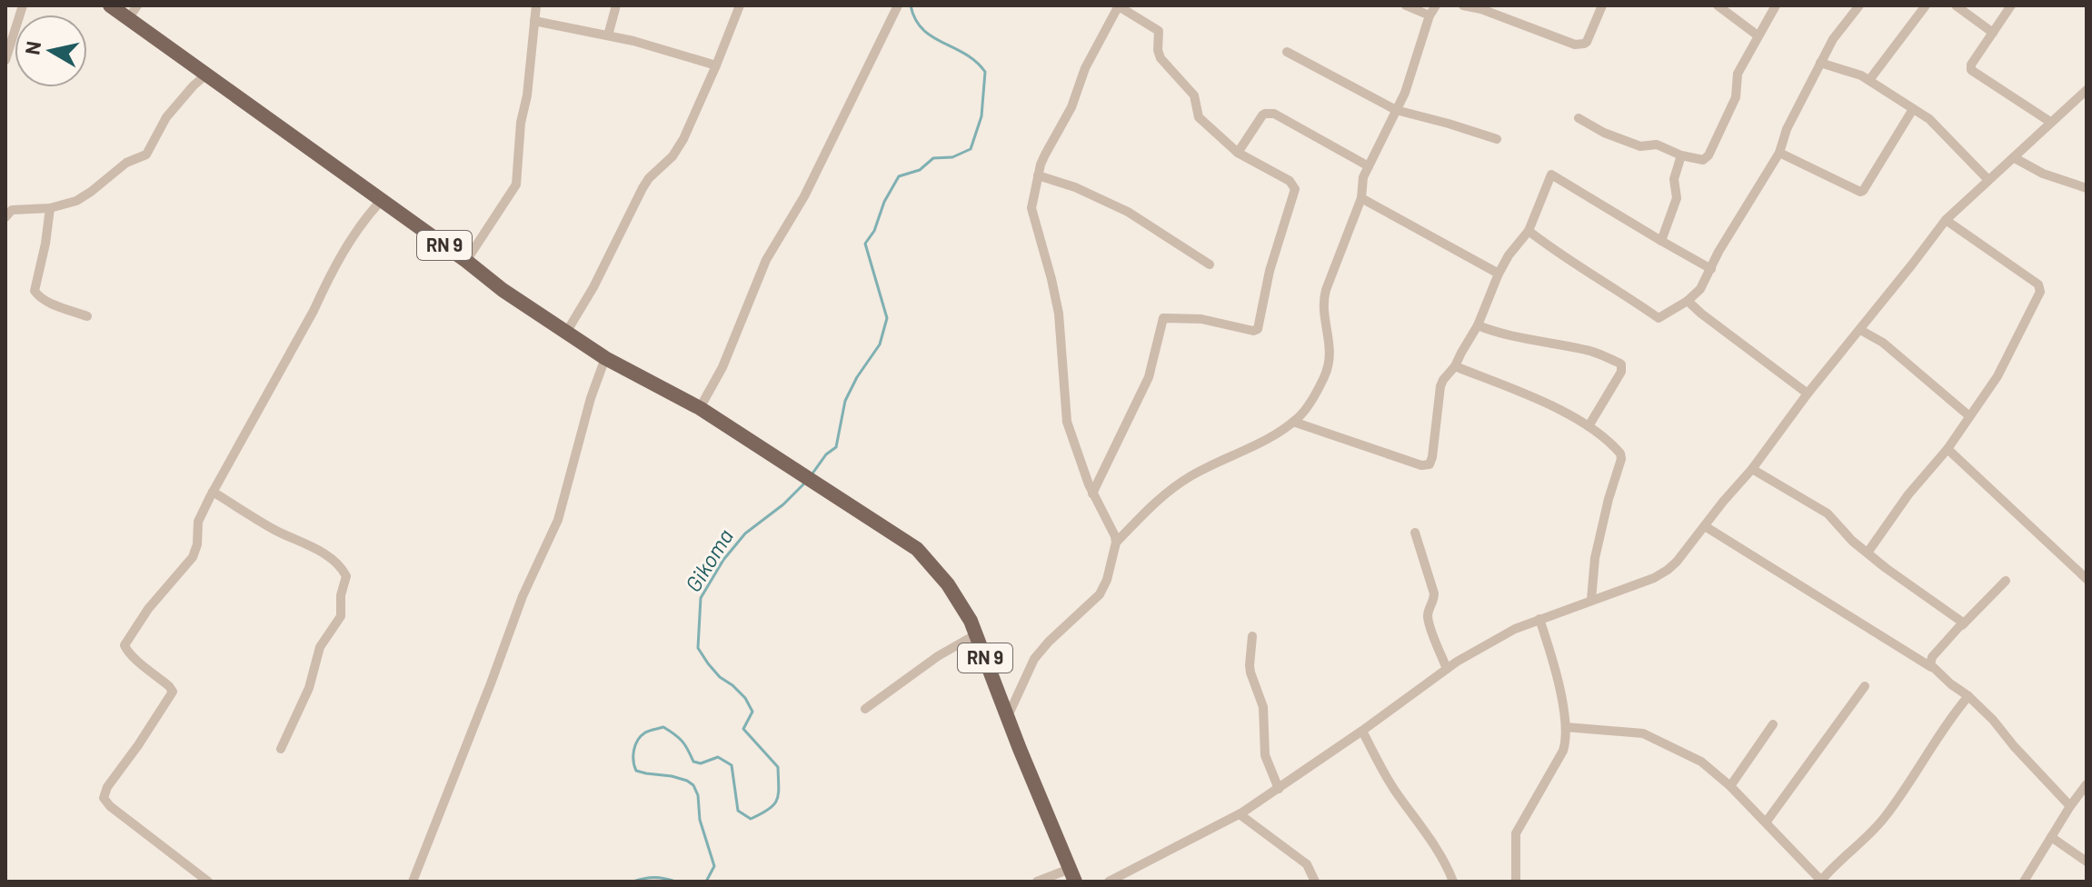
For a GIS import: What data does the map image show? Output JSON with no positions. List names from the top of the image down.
{
  "streets": {
    "main road": ["RN 9"]
  },
  "water": ["Gikoma"],
  "north": "left"
}
